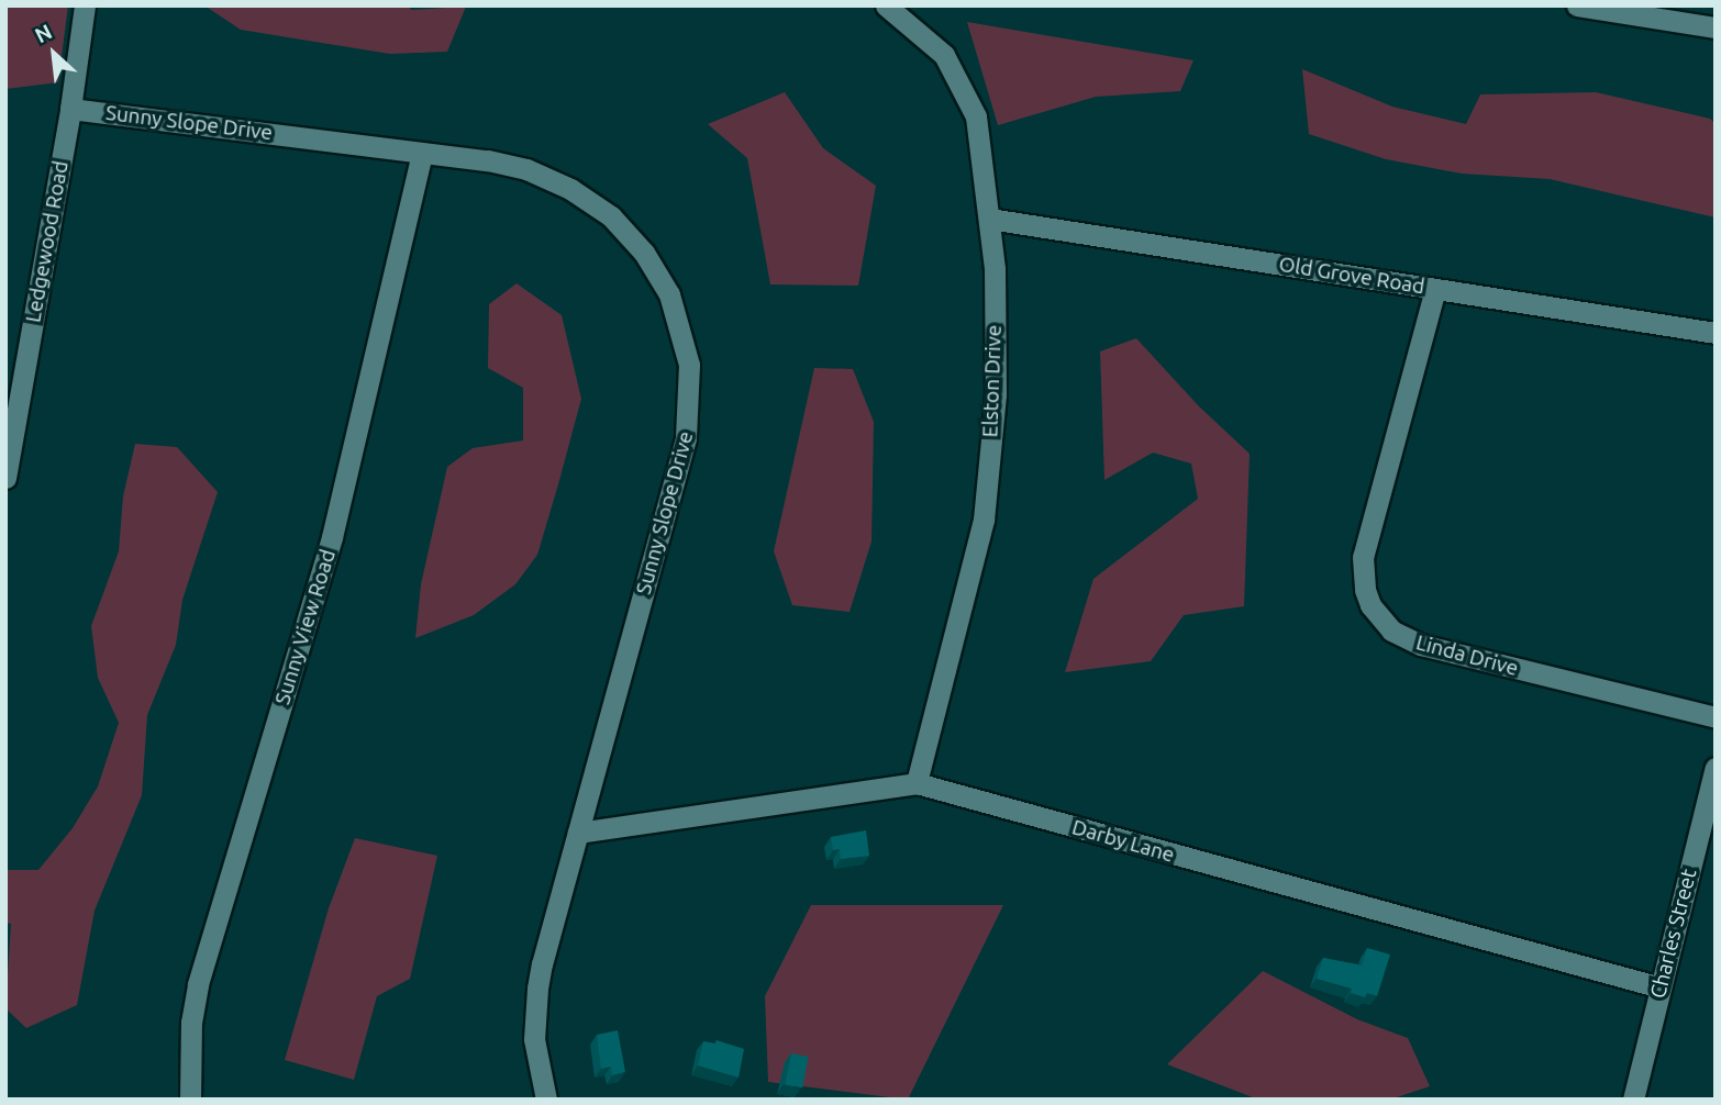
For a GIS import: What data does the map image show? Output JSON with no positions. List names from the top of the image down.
{
  "streets": {
    "street": [
      "Sunny Slope Drive",
      "Ledgewood Road",
      "Old Grove Road",
      "Elston Drive",
      "Sunny View Road",
      "Linda Drive",
      "Darby Lane",
      "Charles Street"
    ]
  },
  "crossings": [
    ["Sunny Slope Drive", "Ledgewood Road"],
    ["Sunny Slope Drive", "Sunny View Road"],
    ["Sunny Slope Drive", "Darby Lane"],
    ["Old Grove Road", "Elston Drive"],
    ["Old Grove Road", "Linda Drive"],
    ["Elston Drive", "Darby Lane"],
    ["Darby Lane", "Charles Street"]
  ],
  "north": "top left"
}
